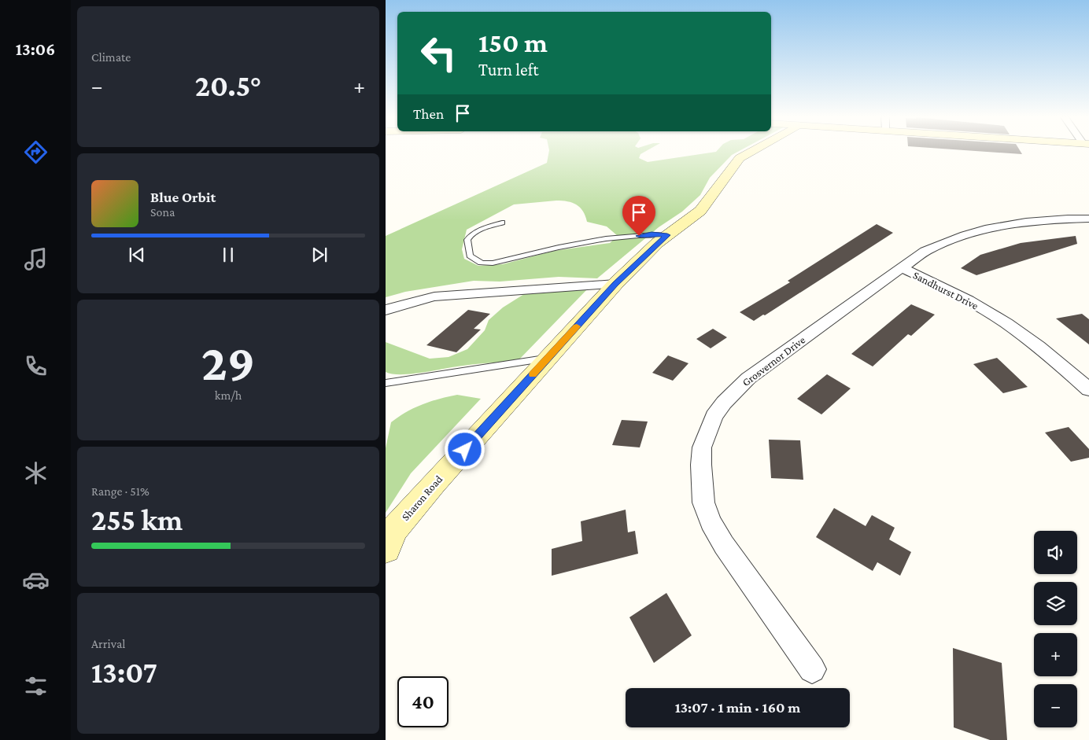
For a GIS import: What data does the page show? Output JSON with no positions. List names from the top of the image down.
{
  "streets": {
    "street": ["Sandhurst Drive", "Grosvernor Drive", "Sharon Road"]
  },
  "crossings": [
    ["Sandhurst Drive", "Grosvernor Drive"]
  ],
  "page": {
    "tabs": "13:06",
    "tile": [
      "Climate",
      ["29", "km/h"],
      ["Range · 51%", "255 km"],
      ["Arrival", "13:07"]
    ],
    "turn": ["150 m", "Turn left"],
    "heat": ["−", "20.5°", "+"],
    "then": "Then",
    "song": ["Blue Orbit", "Sona"],
    "map_buttons": ["+", "−"],
    "limit": "40",
    "trip": "13:07 · 1 min · 160 m"
  }
}
